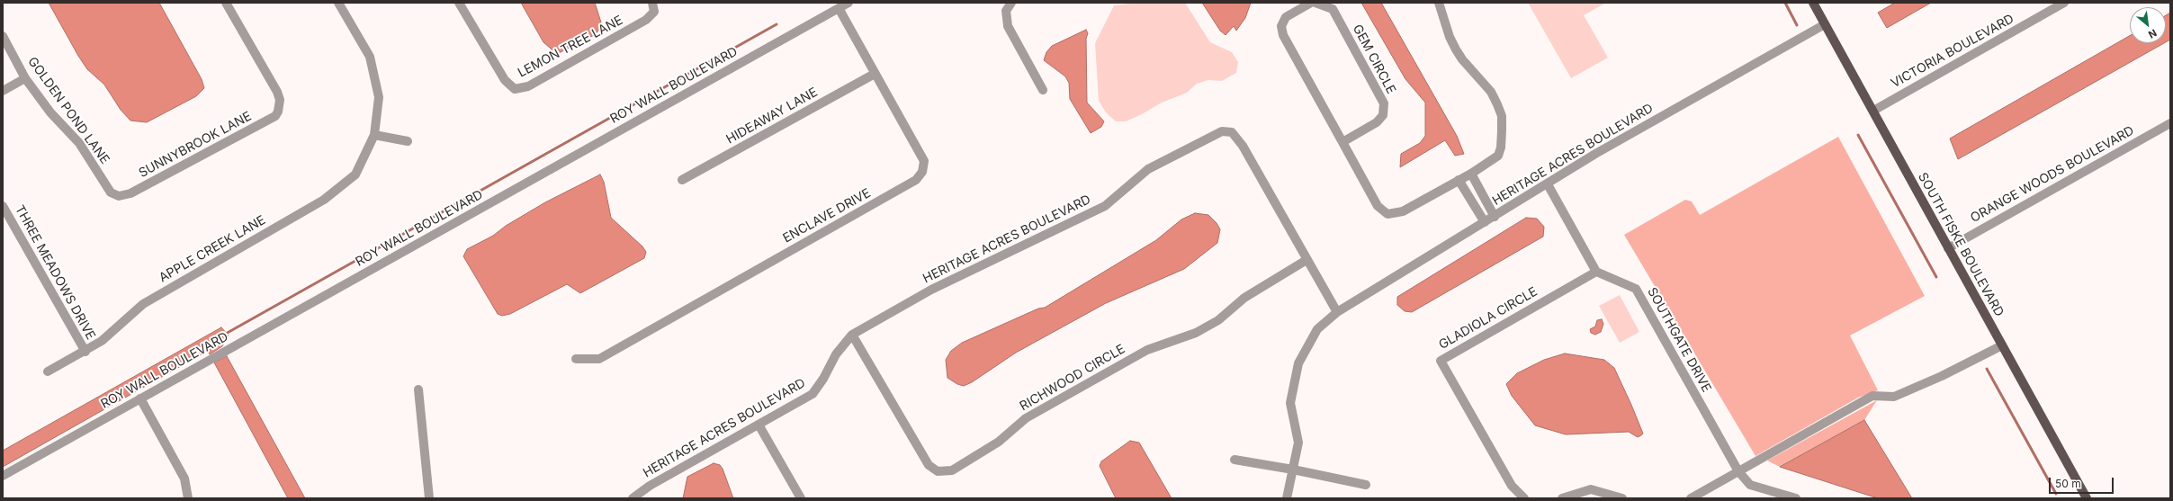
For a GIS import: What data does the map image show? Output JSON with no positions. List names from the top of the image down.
{
  "streets": {
    "main road": ["SOUTH FISKE BOULEVARD"],
    "street": [
      "LEMON TREE LANE",
      "VICTORIA BOULEVARD",
      "GEM CIRCLE",
      "ROY WALL BOULEVARD",
      "GOLDEN POND LANE",
      "HIDEAWAY LANE",
      "SUNNYBROOK LANE",
      "HERITAGE ACRES BOULEVARD",
      "ORANGE WOODS BOULEVARD",
      "ENCLAVE DRIVE",
      "APPLE CREEK LANE",
      "THREE MEADOWS DRIVE",
      "GLADIOLA CIRCLE",
      "SOUTHGATE DRIVE",
      "RICHWOOD CIRCLE"
    ]
  },
  "crossings": [
    ["VICTORIA BOULEVARD", "SOUTH FISKE BOULEVARD"],
    ["ROY WALL BOULEVARD", "ENCLAVE DRIVE"],
    ["GOLDEN POND LANE", "SUNNYBROOK LANE"],
    ["HIDEAWAY LANE", "ENCLAVE DRIVE"],
    ["HERITAGE ACRES BOULEVARD", "SOUTH FISKE BOULEVARD"],
    ["HERITAGE ACRES BOULEVARD", "RICHWOOD CIRCLE"],
    ["ORANGE WOODS BOULEVARD", "SOUTH FISKE BOULEVARD"],
    ["APPLE CREEK LANE", "THREE MEADOWS DRIVE"],
    ["GLADIOLA CIRCLE", "SOUTHGATE DRIVE"]
  ],
  "scale_bar": "50 m",
  "north": "bottom right"
}
